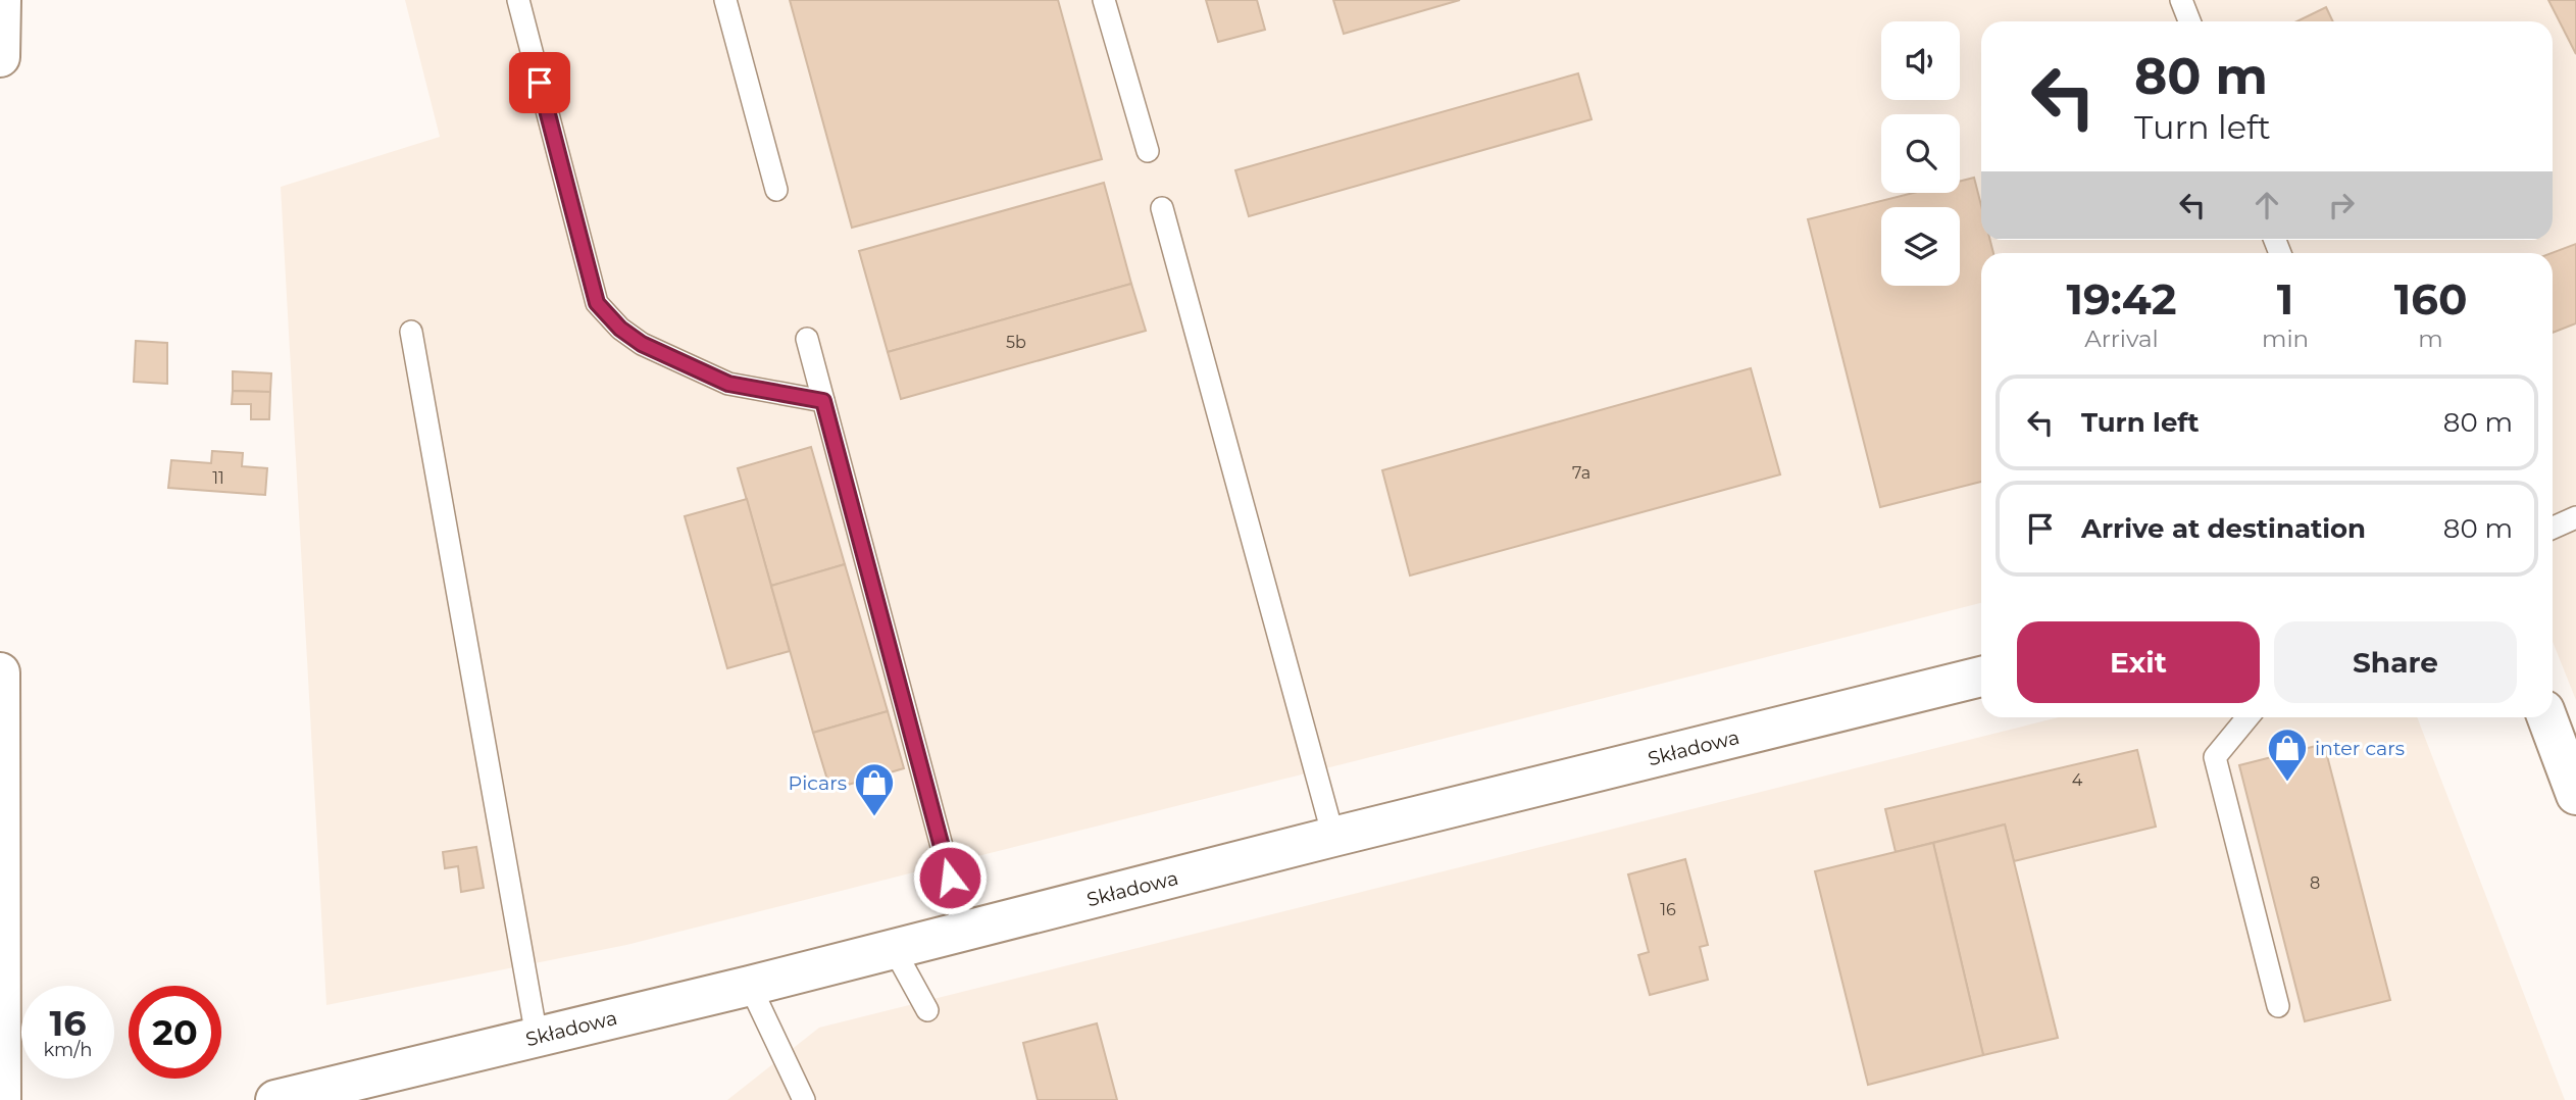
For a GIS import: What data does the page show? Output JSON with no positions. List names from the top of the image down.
{
  "streets": {
    "street": ["Składowa"]
  },
  "places": {
    "shop": ["inter cars", "Picars"]
  },
  "house_numbers": [
    "5b",
    "7a",
    "11",
    "4",
    "8",
    "16"
  ],
  "page": {
    "turn": ["80 m", "Turn left"],
    "eta": [
      "19:42",
      "Arrival",
      "1",
      "min",
      "160",
      "m"
    ],
    "list": [
      {
        "name": "Turn left",
        "value": "80 m"
      },
      {
        "name": "Arrive at destination",
        "value": "80 m"
      }
    ],
    "buttons": ["Exit", "Share"],
    "speed": "16 km/h",
    "limit": "20"
  }
}
